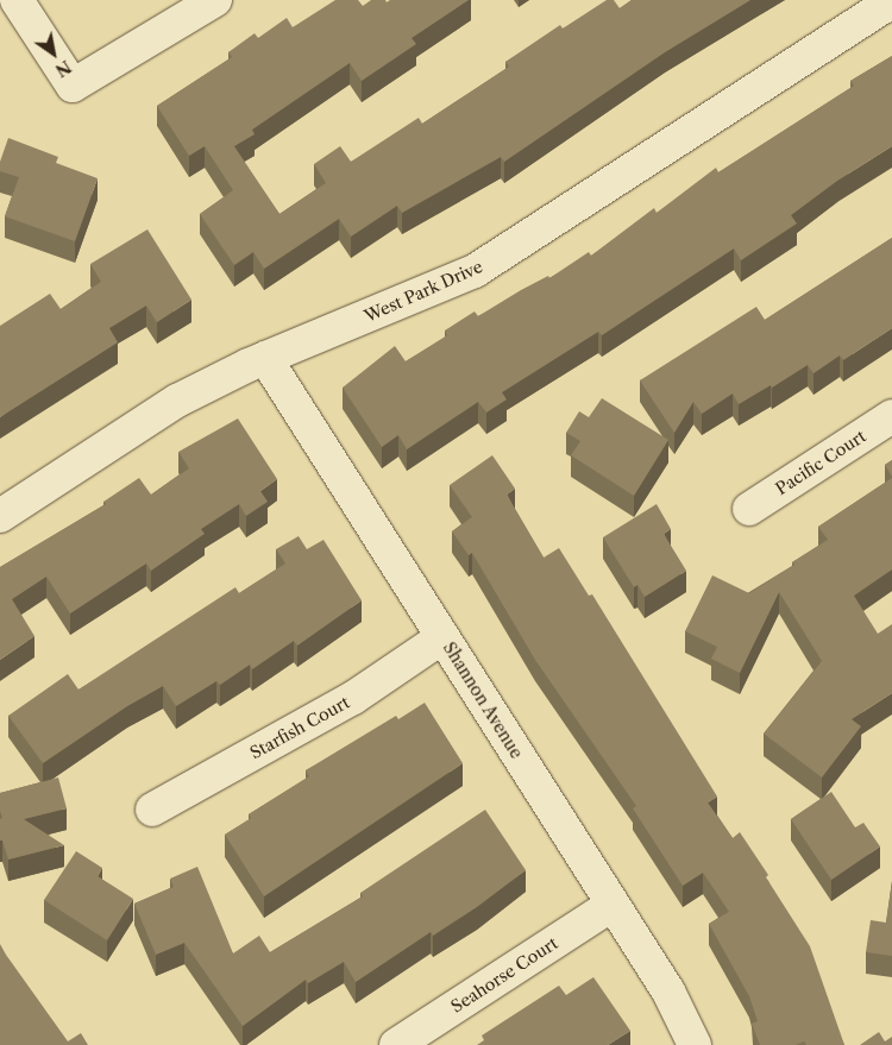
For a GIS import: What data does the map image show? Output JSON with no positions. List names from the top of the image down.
{
  "streets": {
    "street": [
      "West Park Drive",
      "Pacific Court",
      "Shannon Avenue",
      "Starfish Court",
      "Seahorse Court"
    ]
  },
  "crossings": [
    ["West Park Drive", "Shannon Avenue"],
    ["Shannon Avenue", "Starfish Court"],
    ["Shannon Avenue", "Seahorse Court"]
  ],
  "north": "bottom right"
}
